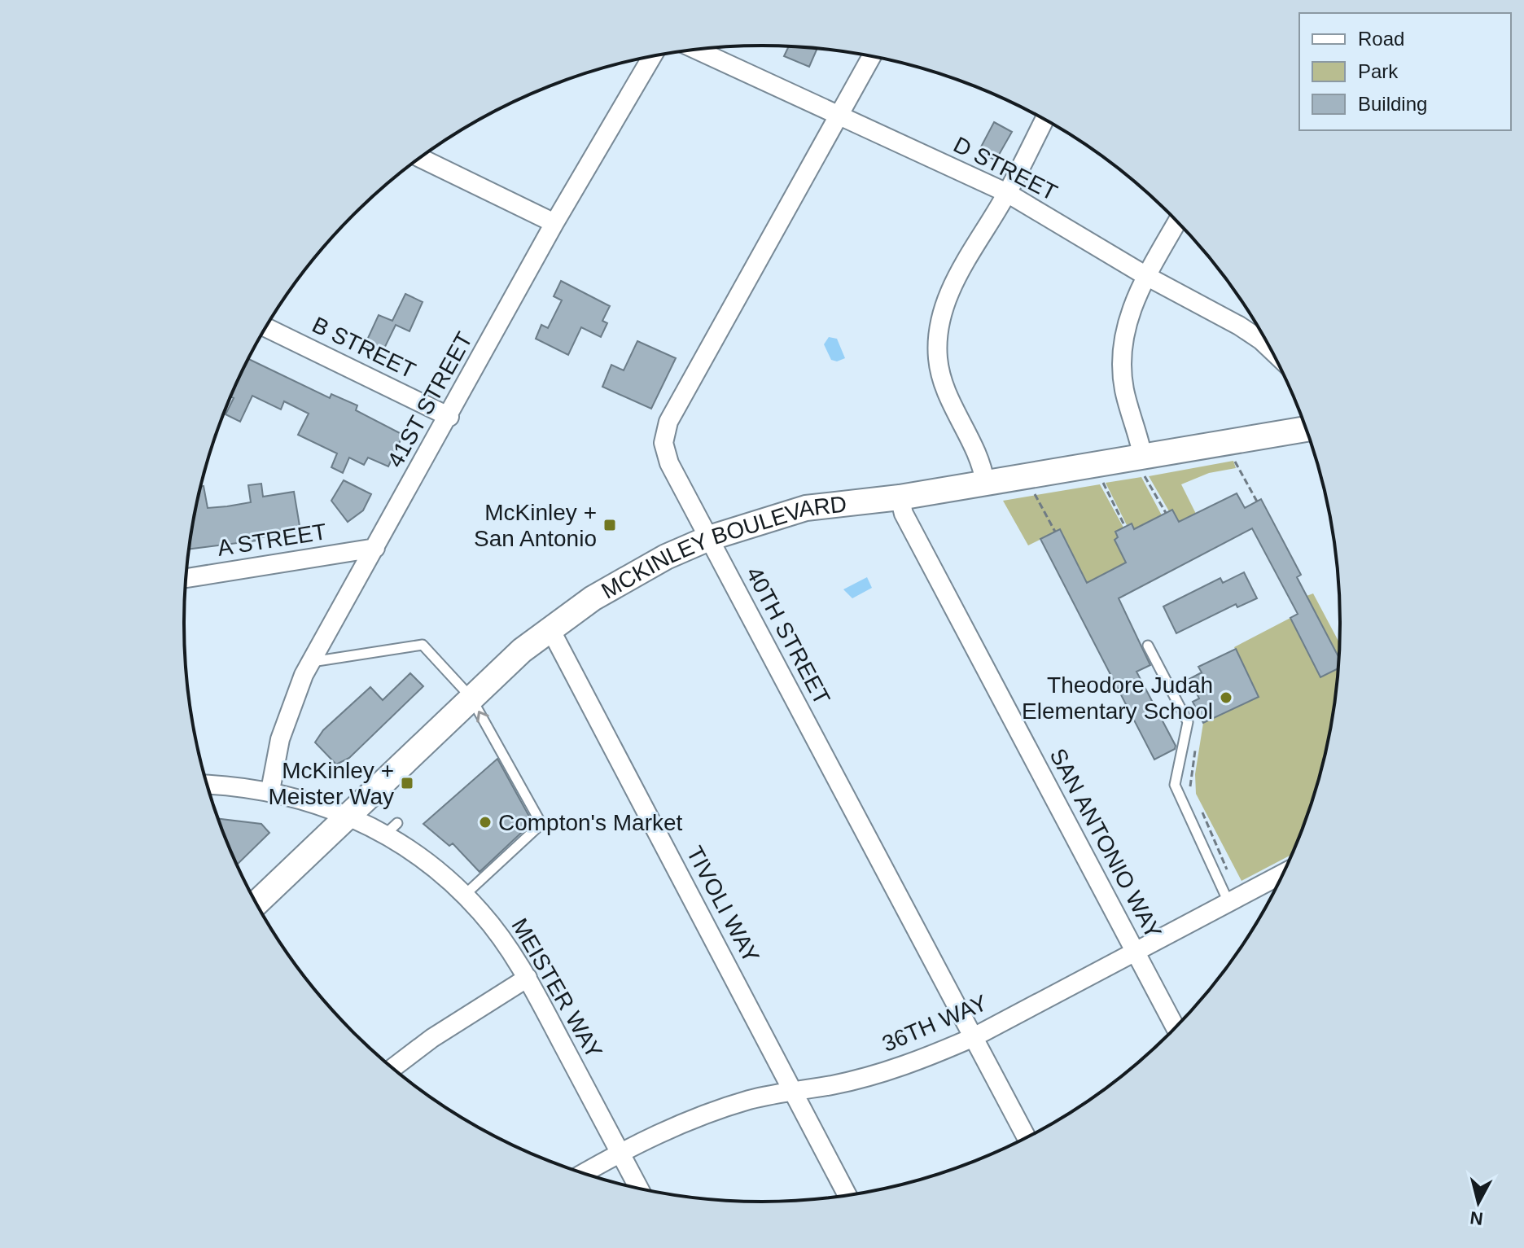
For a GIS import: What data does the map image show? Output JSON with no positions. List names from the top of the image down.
{
  "streets": {
    "street": [
      "D STREET",
      "B STREET",
      "41ST STREET",
      "A STREET",
      "MCKINLEY BOULEVARD",
      "40TH STREET",
      "SAN ANTONIO WAY",
      "TIVOLI WAY",
      "MEISTER WAY",
      "36TH WAY"
    ]
  },
  "crossings": [
    ["D STREET", "40TH STREET"],
    ["B STREET", "41ST STREET"],
    ["41ST STREET", "A STREET"],
    ["41ST STREET", "MEISTER WAY"],
    ["MCKINLEY BOULEVARD", "40TH STREET"],
    ["MCKINLEY BOULEVARD", "SAN ANTONIO WAY"],
    ["MCKINLEY BOULEVARD", "TIVOLI WAY"],
    ["MCKINLEY BOULEVARD", "MEISTER WAY"],
    ["40TH STREET", "36TH WAY"],
    ["SAN ANTONIO WAY", "36TH WAY"],
    ["TIVOLI WAY", "36TH WAY"],
    ["MEISTER WAY", "36TH WAY"]
  ],
  "places": {
    "transit": ["McKinley + San Antonio", "McKinley + Meister Way"],
    "other": ["Theodore Judah Elementary School", "Compton's Market"]
  },
  "legend": ["Road", "Park", "Building"],
  "north": "bottom"
}
